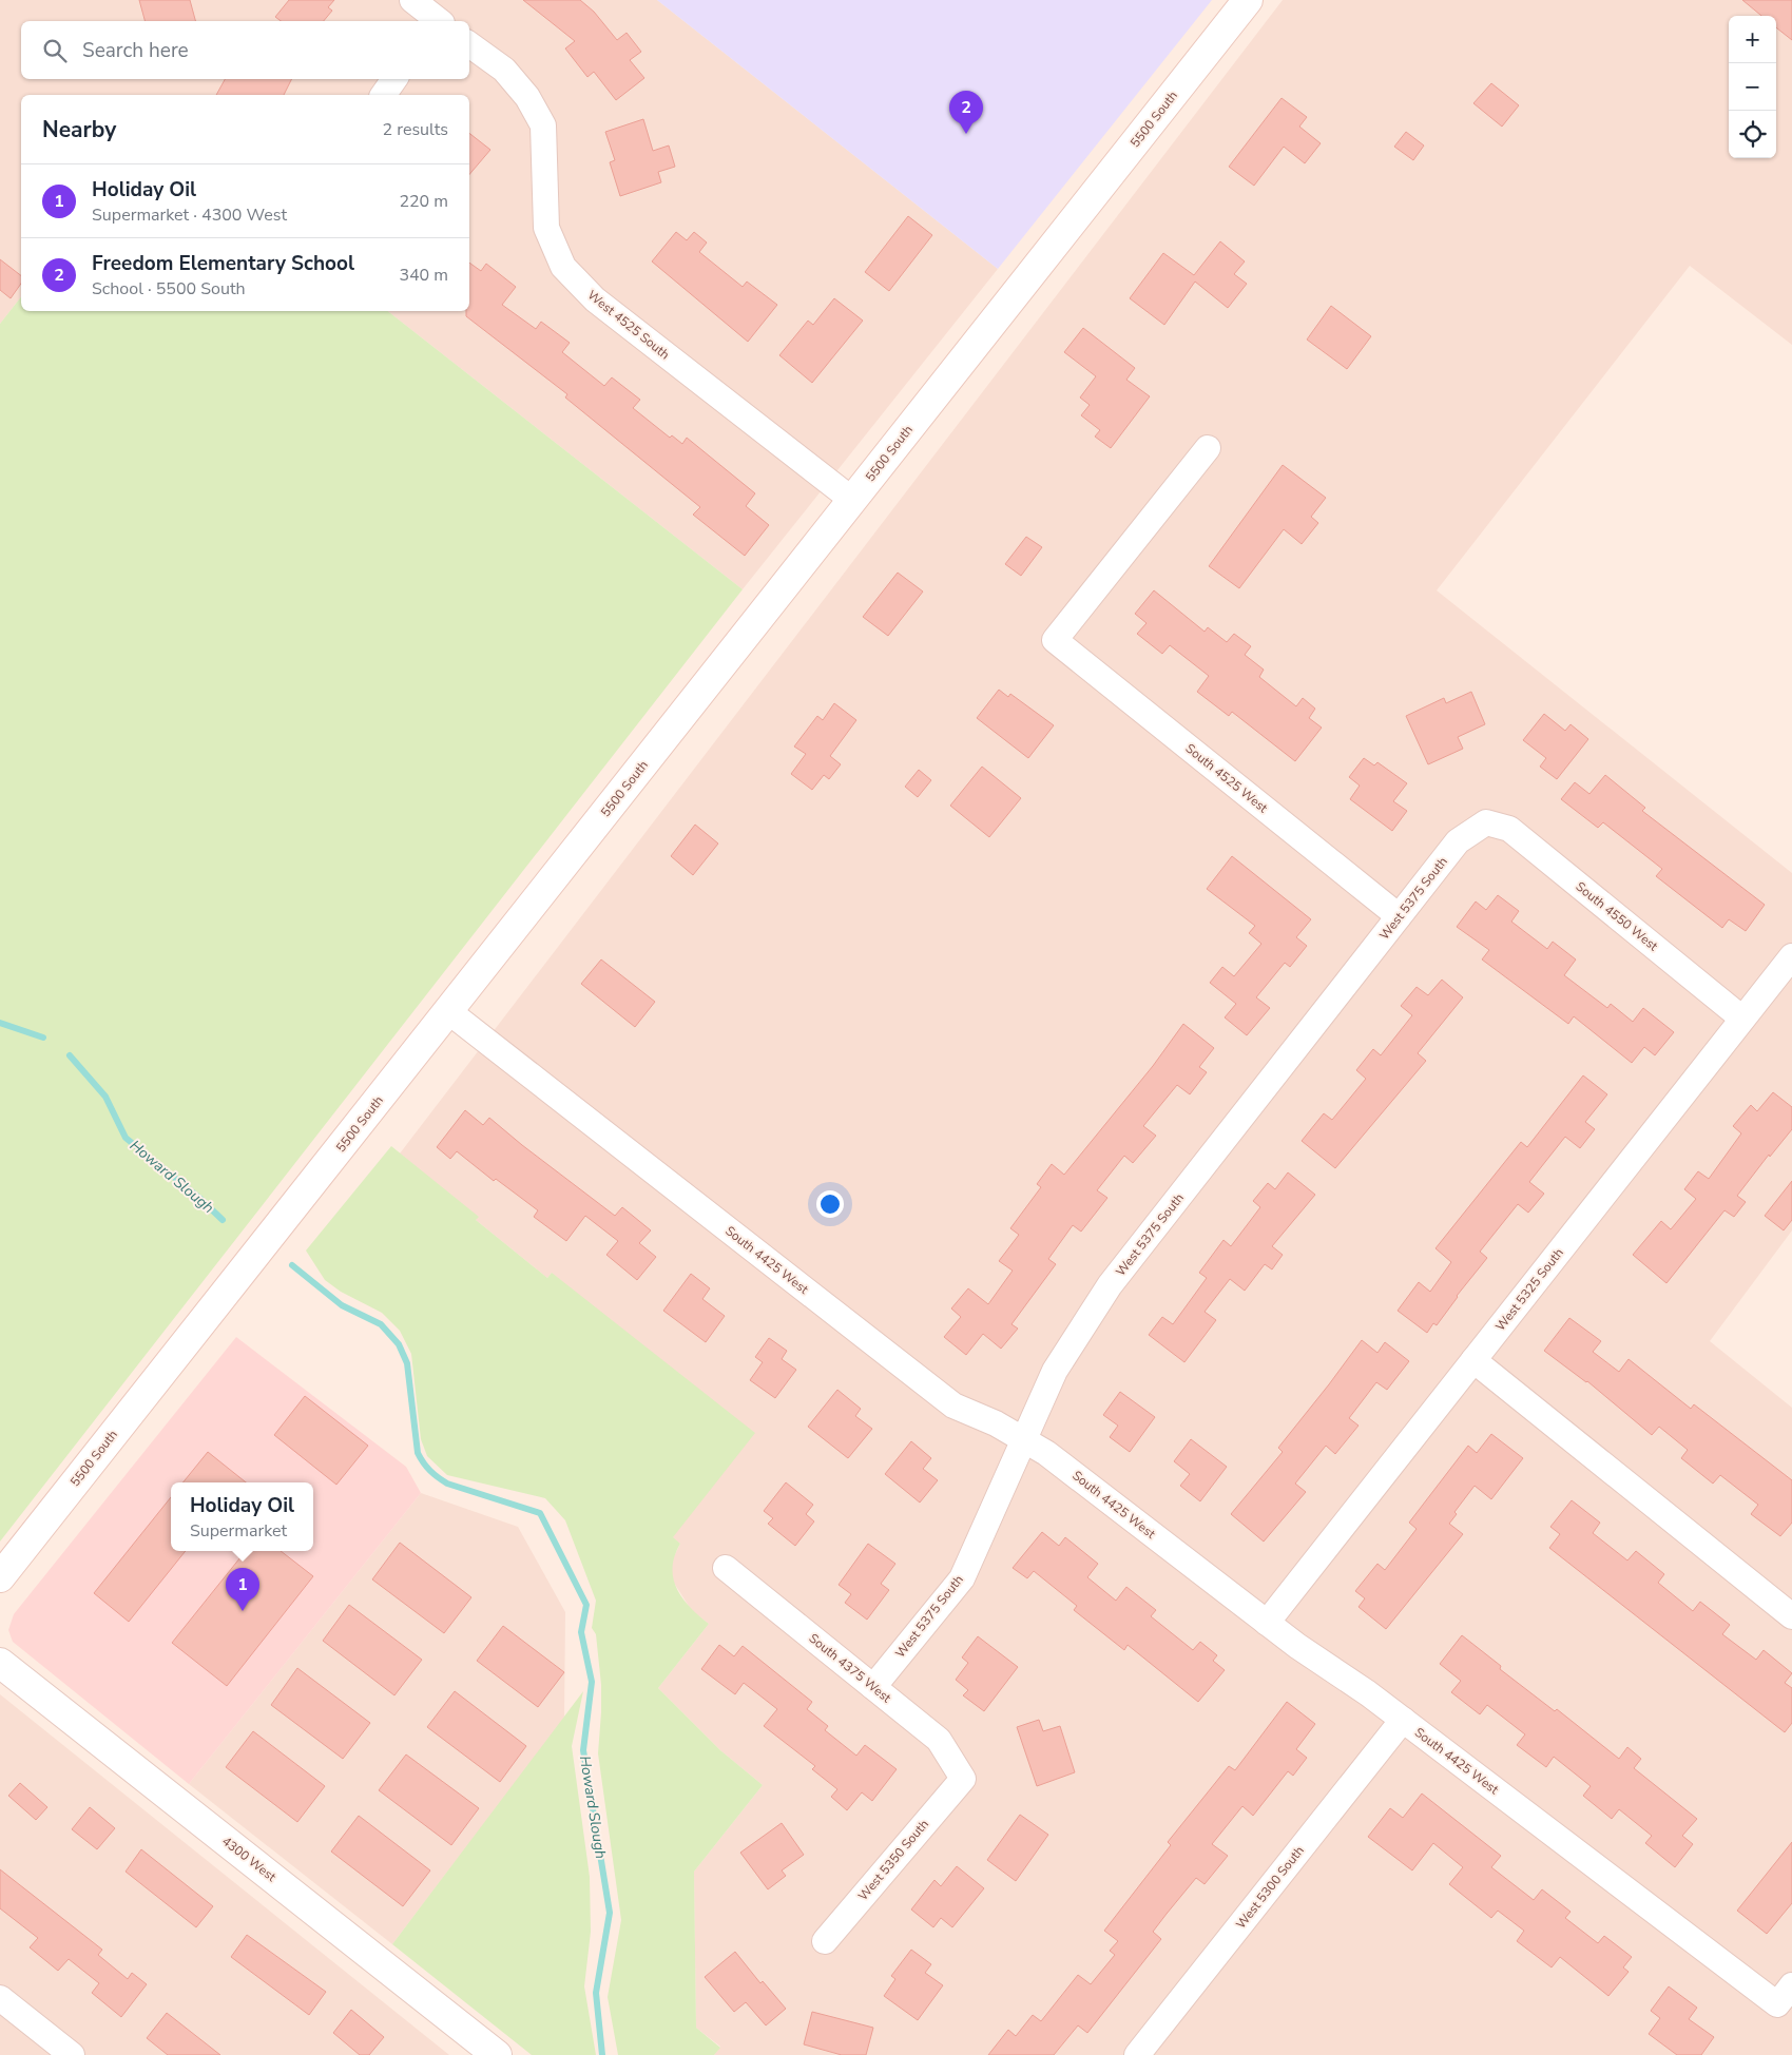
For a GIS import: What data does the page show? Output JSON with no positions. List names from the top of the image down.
{
  "streets": {
    "main road": ["5500 South", "4300 West"],
    "street": [
      "West 4525 South",
      "South 4525 West",
      "West 5375 South",
      "South 4550 West",
      "South 4425 West",
      "West 5325 South",
      "South 4375 West",
      "West 5350 South",
      "West 5300 South"
    ]
  },
  "crossings": [
    ["5500 South", "West 4525 South"],
    ["5500 South", "South 4425 West"],
    ["South 4525 West", "West 5375 South"],
    ["West 5375 South", "South 4550 West"],
    ["West 5375 South", "South 4425 West"],
    ["West 5375 South", "South 4375 West"],
    ["South 4550 West", "West 5325 South"],
    ["South 4425 West", "West 5325 South"],
    ["South 4425 West", "West 5300 South"],
    ["South 4375 West", "West 5350 South"]
  ],
  "water": ["Howard Slough"],
  "page": {
    "map_buttons": ["+", "−"],
    "search": "Search here",
    "pins": ["2", "1"],
    "heading": ["Nearby", "2 results"],
    "list": [
      {
        "mark": "1",
        "name": "Holiday Oil",
        "note": "Supermarket · 4300 West",
        "value": "220 m"
      },
      {
        "mark": "2",
        "name": "Freedom Elementary School",
        "note": "School · 5500 South",
        "value": "340 m"
      }
    ],
    "popup": ["Holiday Oil", "Supermarket"]
  }
}
